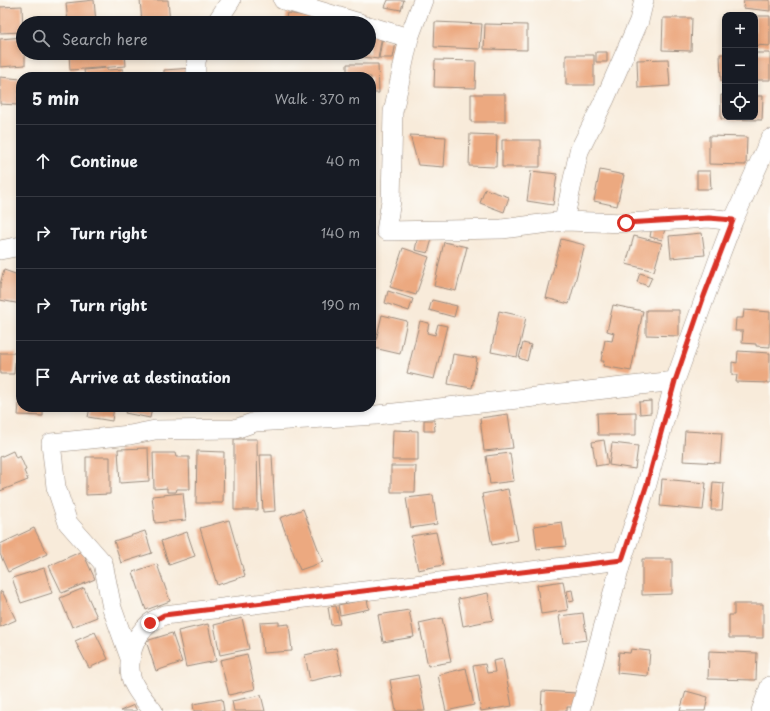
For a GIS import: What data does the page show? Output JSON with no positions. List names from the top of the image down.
{
  "page": {
    "map_buttons": ["+", "−"],
    "search": "Search here",
    "heading": ["5 min", "Walk · 370 m"],
    "list": [
      ["Continue", "40 m"],
      ["Turn right", "140 m"],
      ["Turn right", "190 m"],
      "Arrive at destination"
    ]
  }
}
